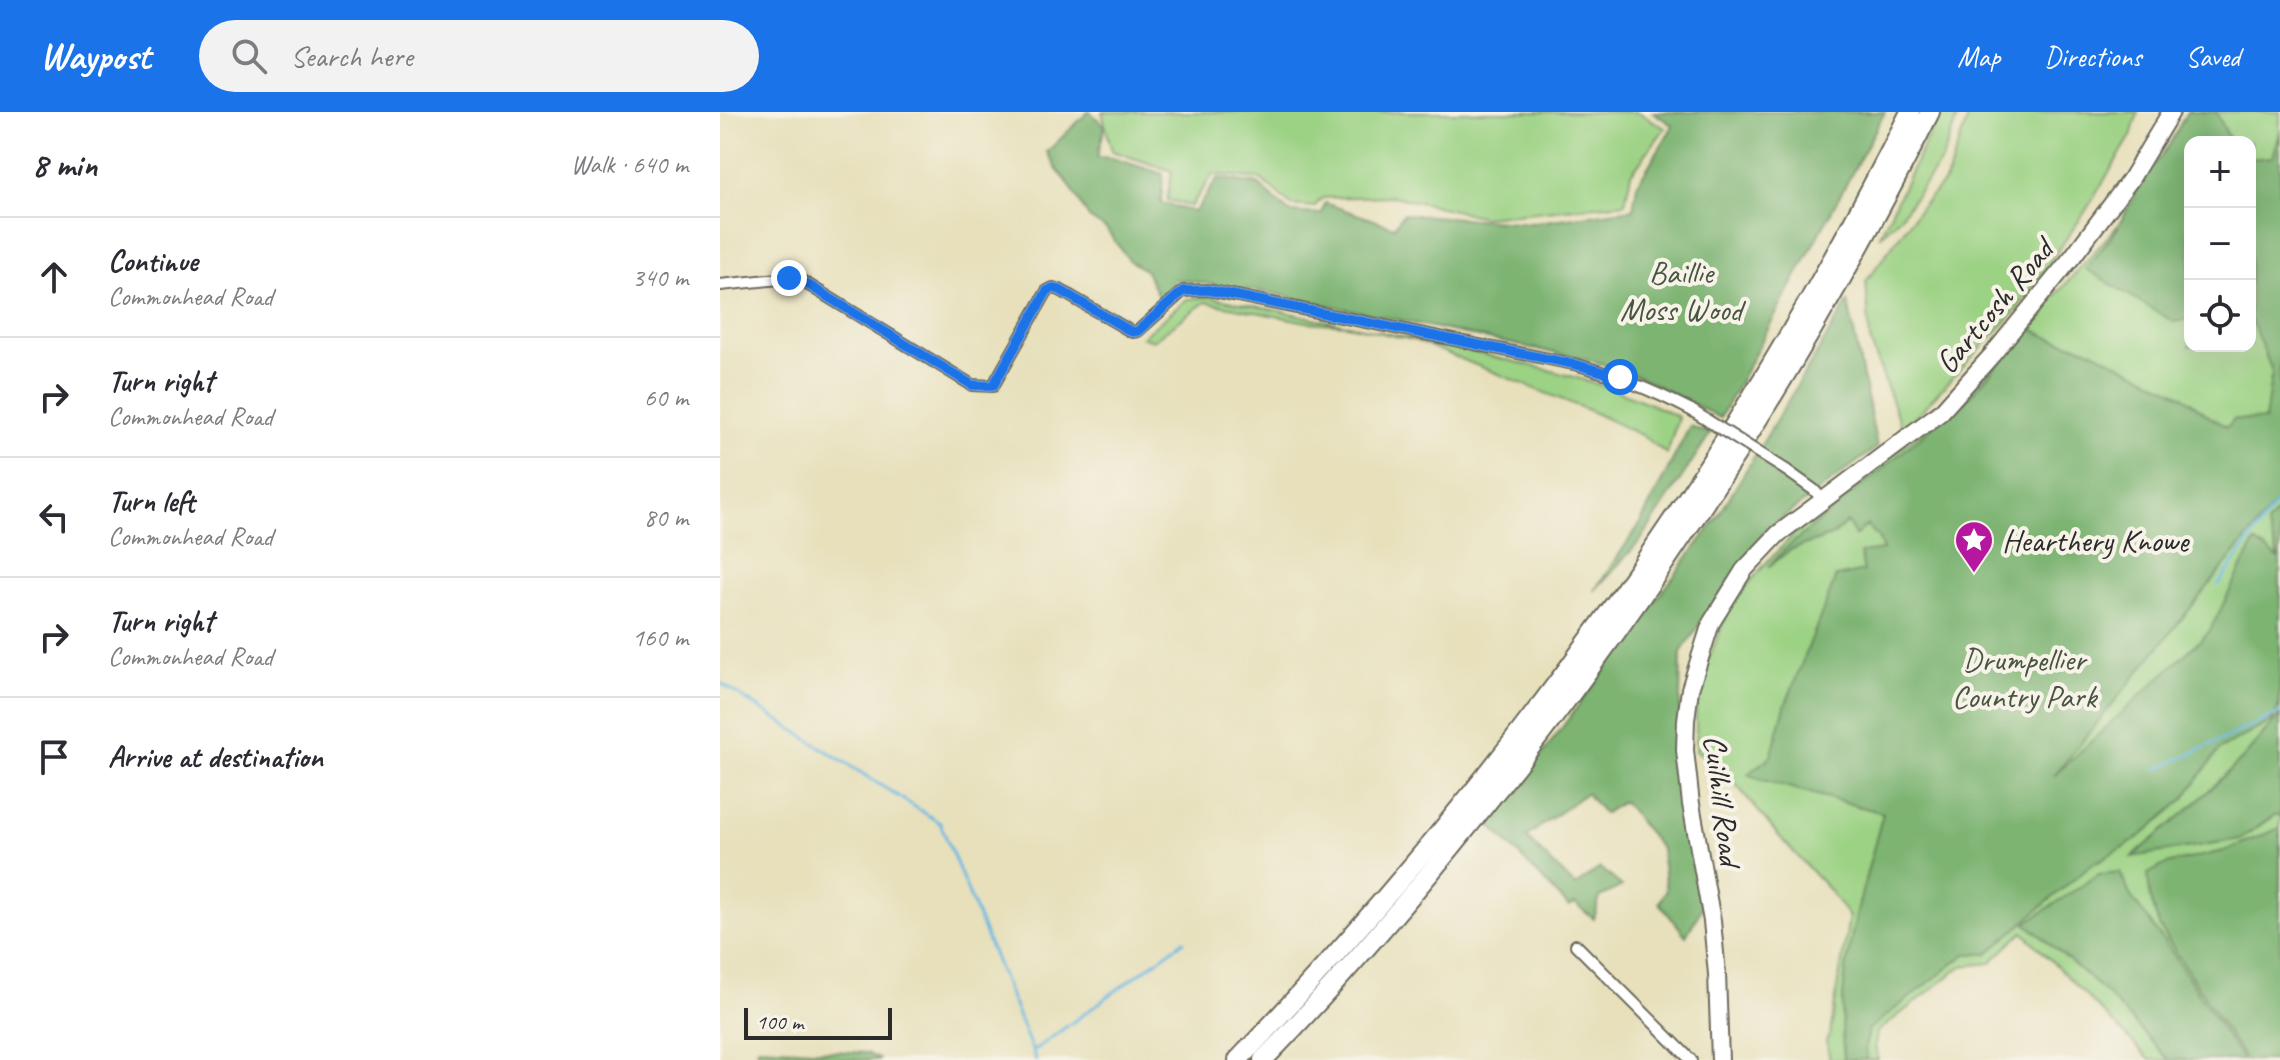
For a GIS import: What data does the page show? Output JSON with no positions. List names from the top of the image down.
{
  "streets": {
    "main road": ["Gartcosh Road", "Cuilhill Road"]
  },
  "crossings": [
    ["Gartcosh Road", "Cuilhill Road"]
  ],
  "parks": ["Baillie Moss Wood", "Drumpellier Country Park"],
  "places": {
    "place": ["Hearthery Knowe"]
  },
  "scale_bar": "100 m",
  "page": {
    "header": "Waypost",
    "search": "Search here",
    "nav": ["Map", "Directions", "Saved"],
    "heading": ["8 min", "Walk · 640 m"],
    "map_buttons": ["+", "−"],
    "list": [
      ["Continue", "Commonhead Road", "340 m"],
      ["Turn right", "Commonhead Road", "60 m"],
      ["Turn left", "Commonhead Road", "80 m"],
      ["Turn right", "Commonhead Road", "160 m"],
      "Arrive at destination"
    ],
    "scale": "100 m"
  }
}
